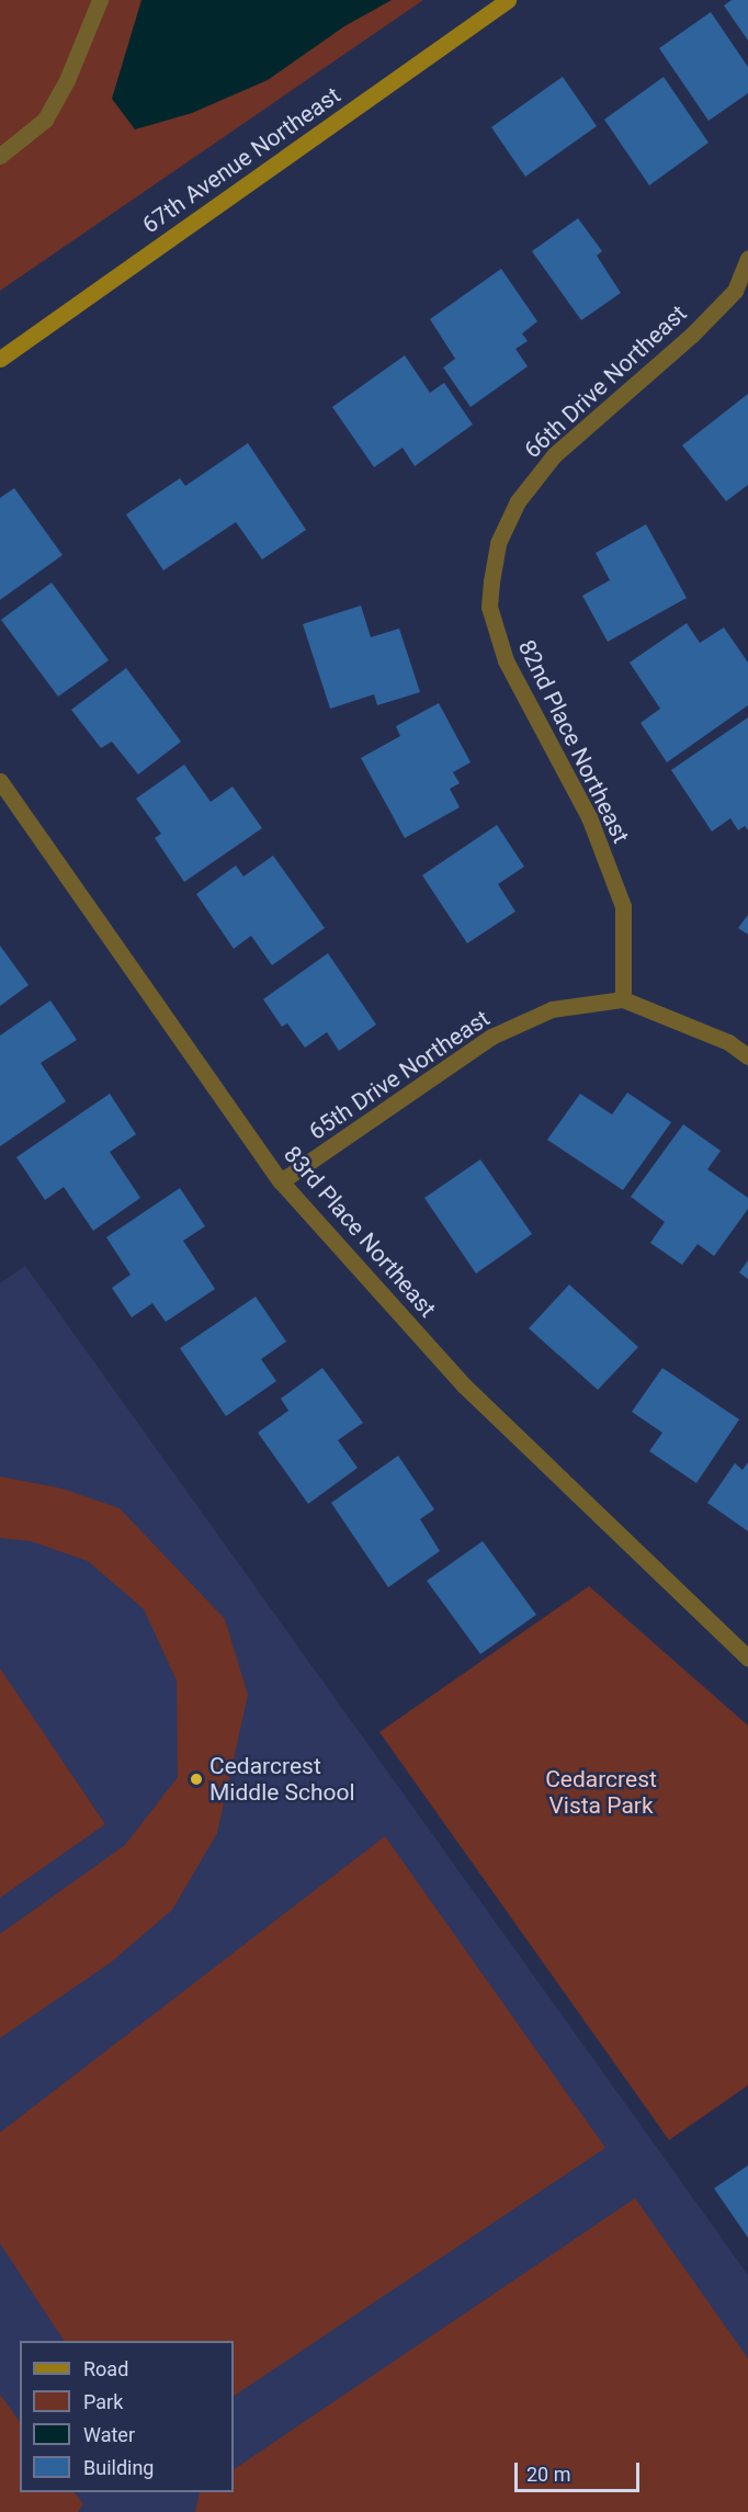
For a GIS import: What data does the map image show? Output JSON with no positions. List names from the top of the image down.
{
  "streets": {
    "main road": ["67th Avenue Northeast"],
    "street": [
      "66th Drive Northeast",
      "82nd Place Northeast",
      "65th Drive Northeast",
      "83rd Place Northeast"
    ]
  },
  "crossings": [
    ["66th Drive Northeast", "82nd Place Northeast"],
    ["82nd Place Northeast", "65th Drive Northeast"],
    ["65th Drive Northeast", "83rd Place Northeast"]
  ],
  "parks": ["Cedarcrest Vista Park"],
  "places": ["Cedarcrest Middle School"],
  "legend": [
    "Road",
    "Park",
    "Water",
    "Building"
  ],
  "scale_bar": "20 m"
}
